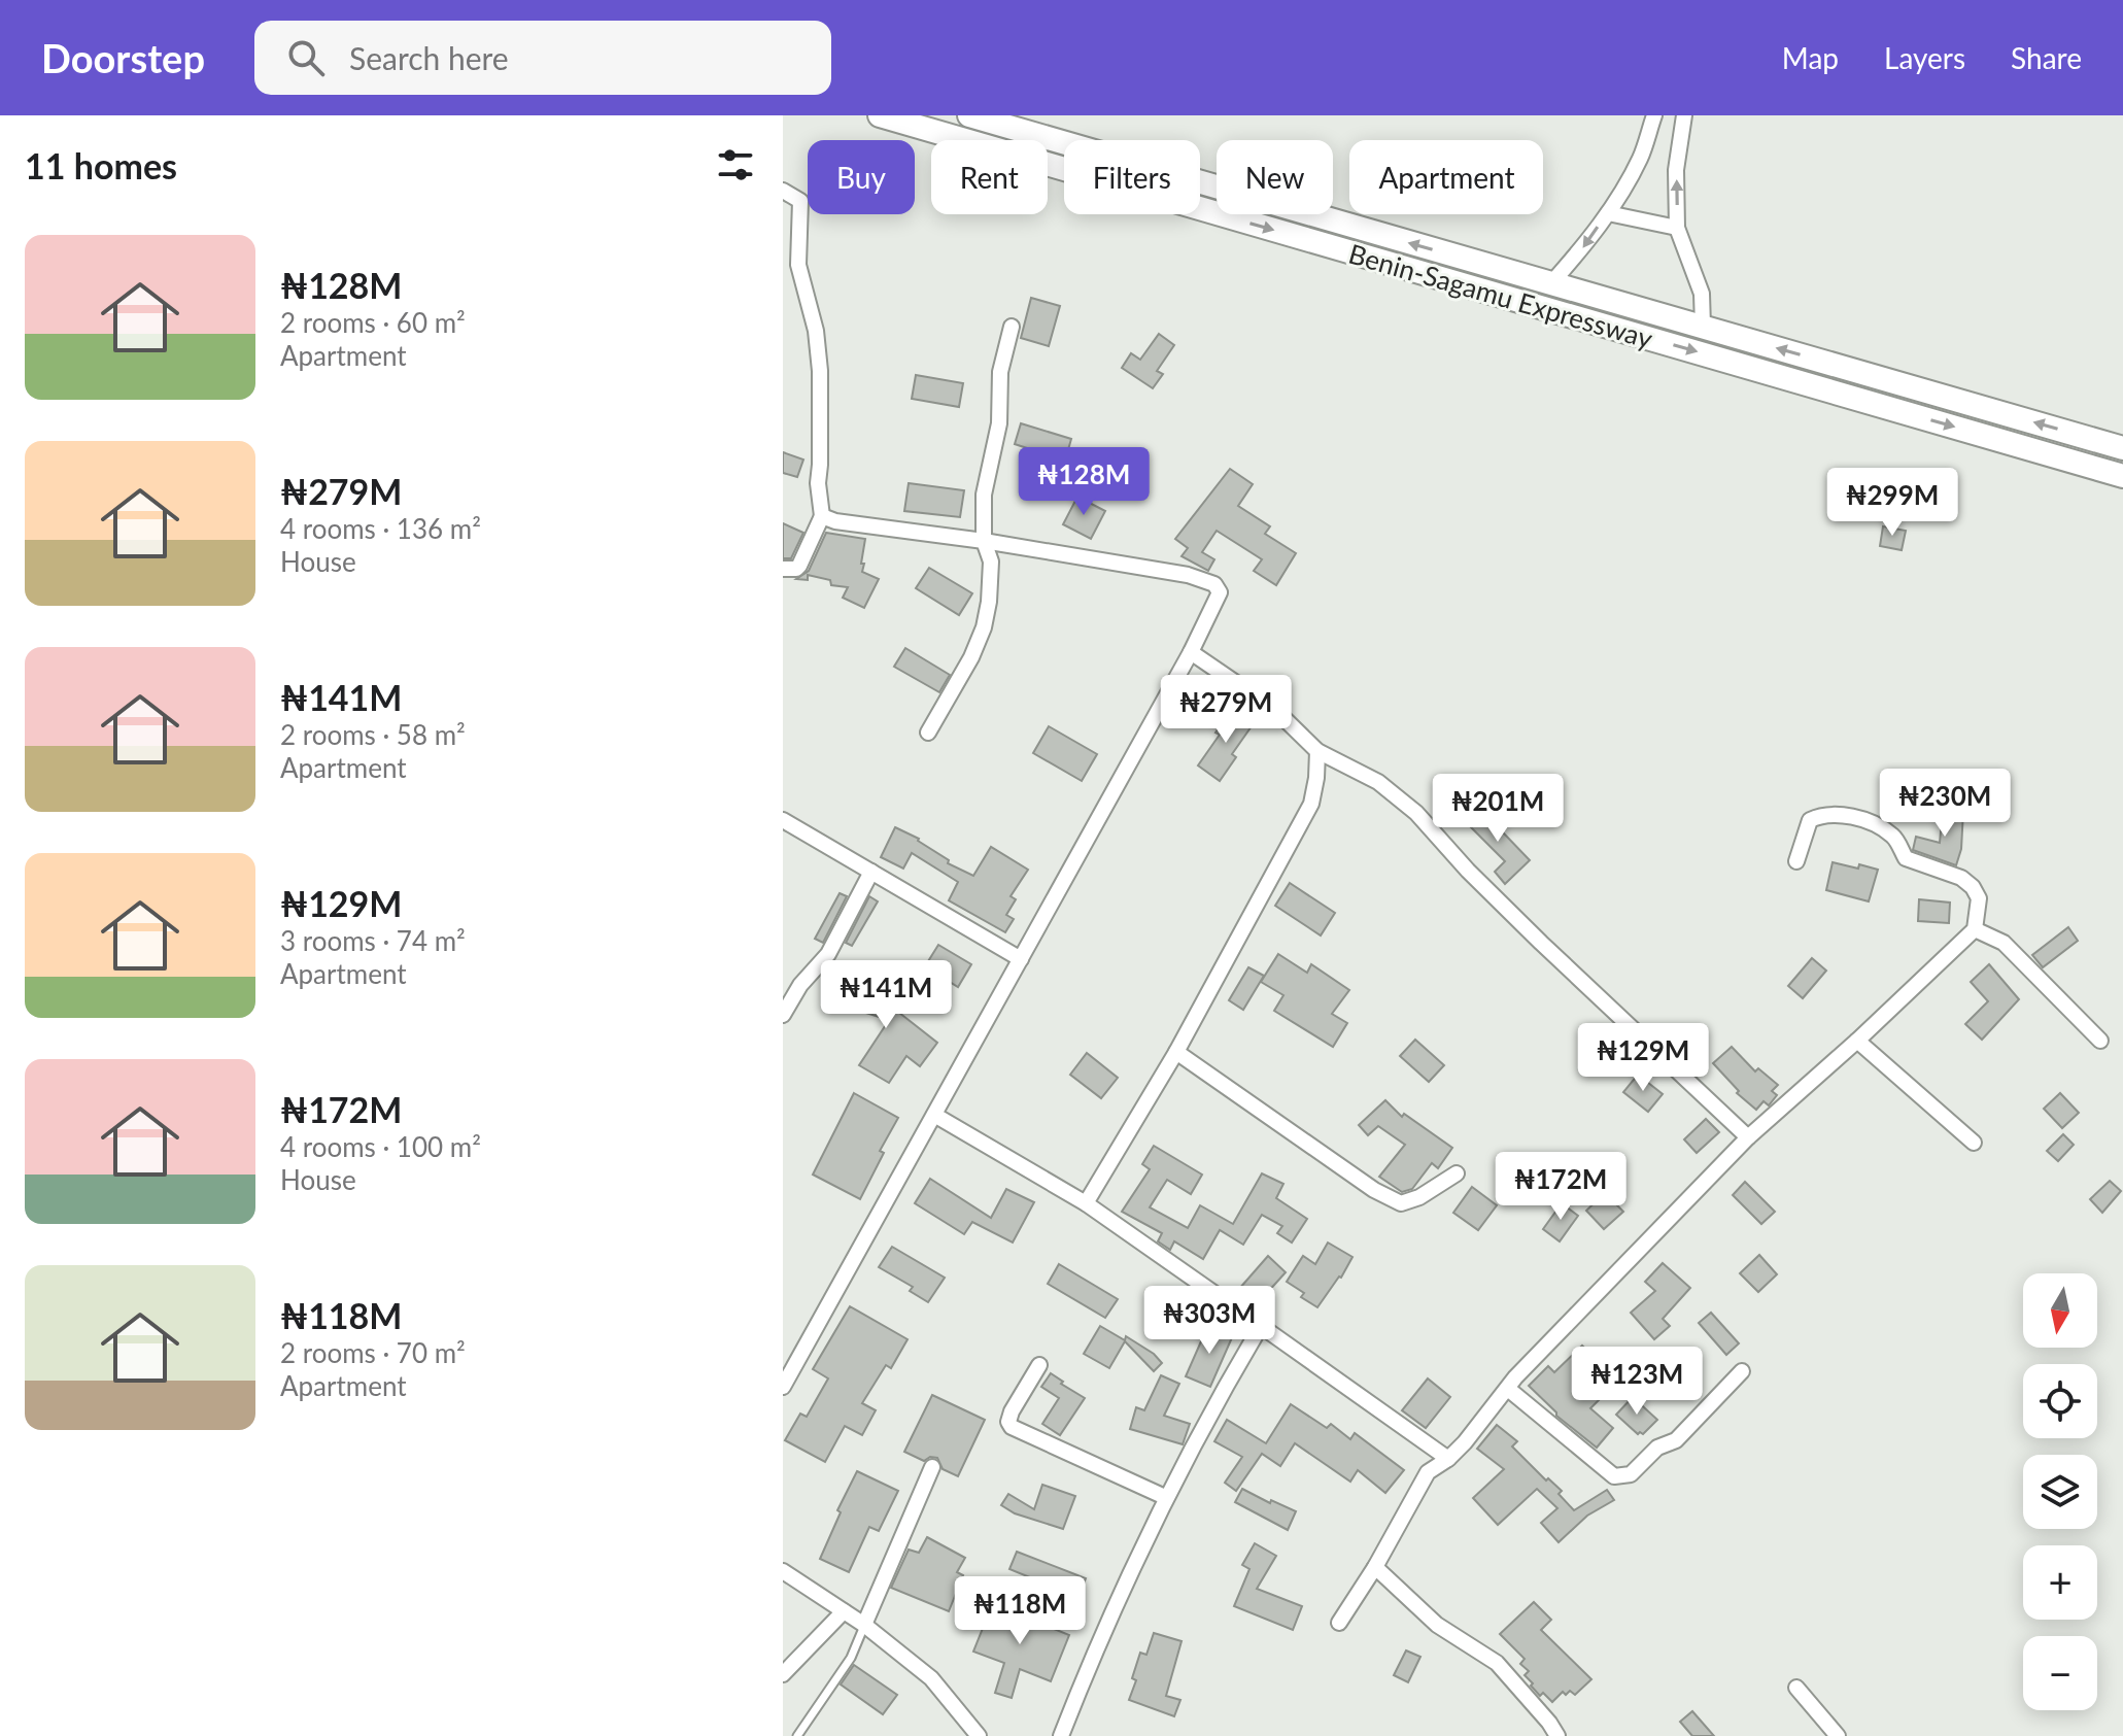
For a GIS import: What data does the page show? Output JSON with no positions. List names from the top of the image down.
{
  "streets": {
    "highway": ["Benin-Sagamu Expressway"]
  },
  "north": "bottom",
  "page": {
    "header": "Doorstep",
    "search": "Search here",
    "nav": ["Map", "Layers", "Share"],
    "heading": "11 homes",
    "chip": [
      "Buy",
      "Rent",
      "Filters",
      "New",
      "Apartment"
    ],
    "list": [
      {
        "name": "₦128M",
        "note": "2 rooms · 60 m² · Apartment"
      },
      {
        "name": "₦279M",
        "note": "4 rooms · 136 m² · House"
      },
      {
        "name": "₦141M",
        "note": "2 rooms · 58 m² · Apartment"
      },
      {
        "name": "₦129M",
        "note": "3 rooms · 74 m² · Apartment"
      },
      {
        "name": "₦172M",
        "note": "4 rooms · 100 m² · House"
      },
      {
        "name": "₦118M",
        "note": "2 rooms · 70 m² · Apartment"
      }
    ],
    "price": [
      "₦128M",
      "₦299M",
      "₦279M",
      "₦230M",
      "₦201M",
      "₦141M",
      "₦129M",
      "₦172M",
      "₦303M",
      "₦123M",
      "₦118M"
    ],
    "map_buttons": ["+", "−"]
  }
}
